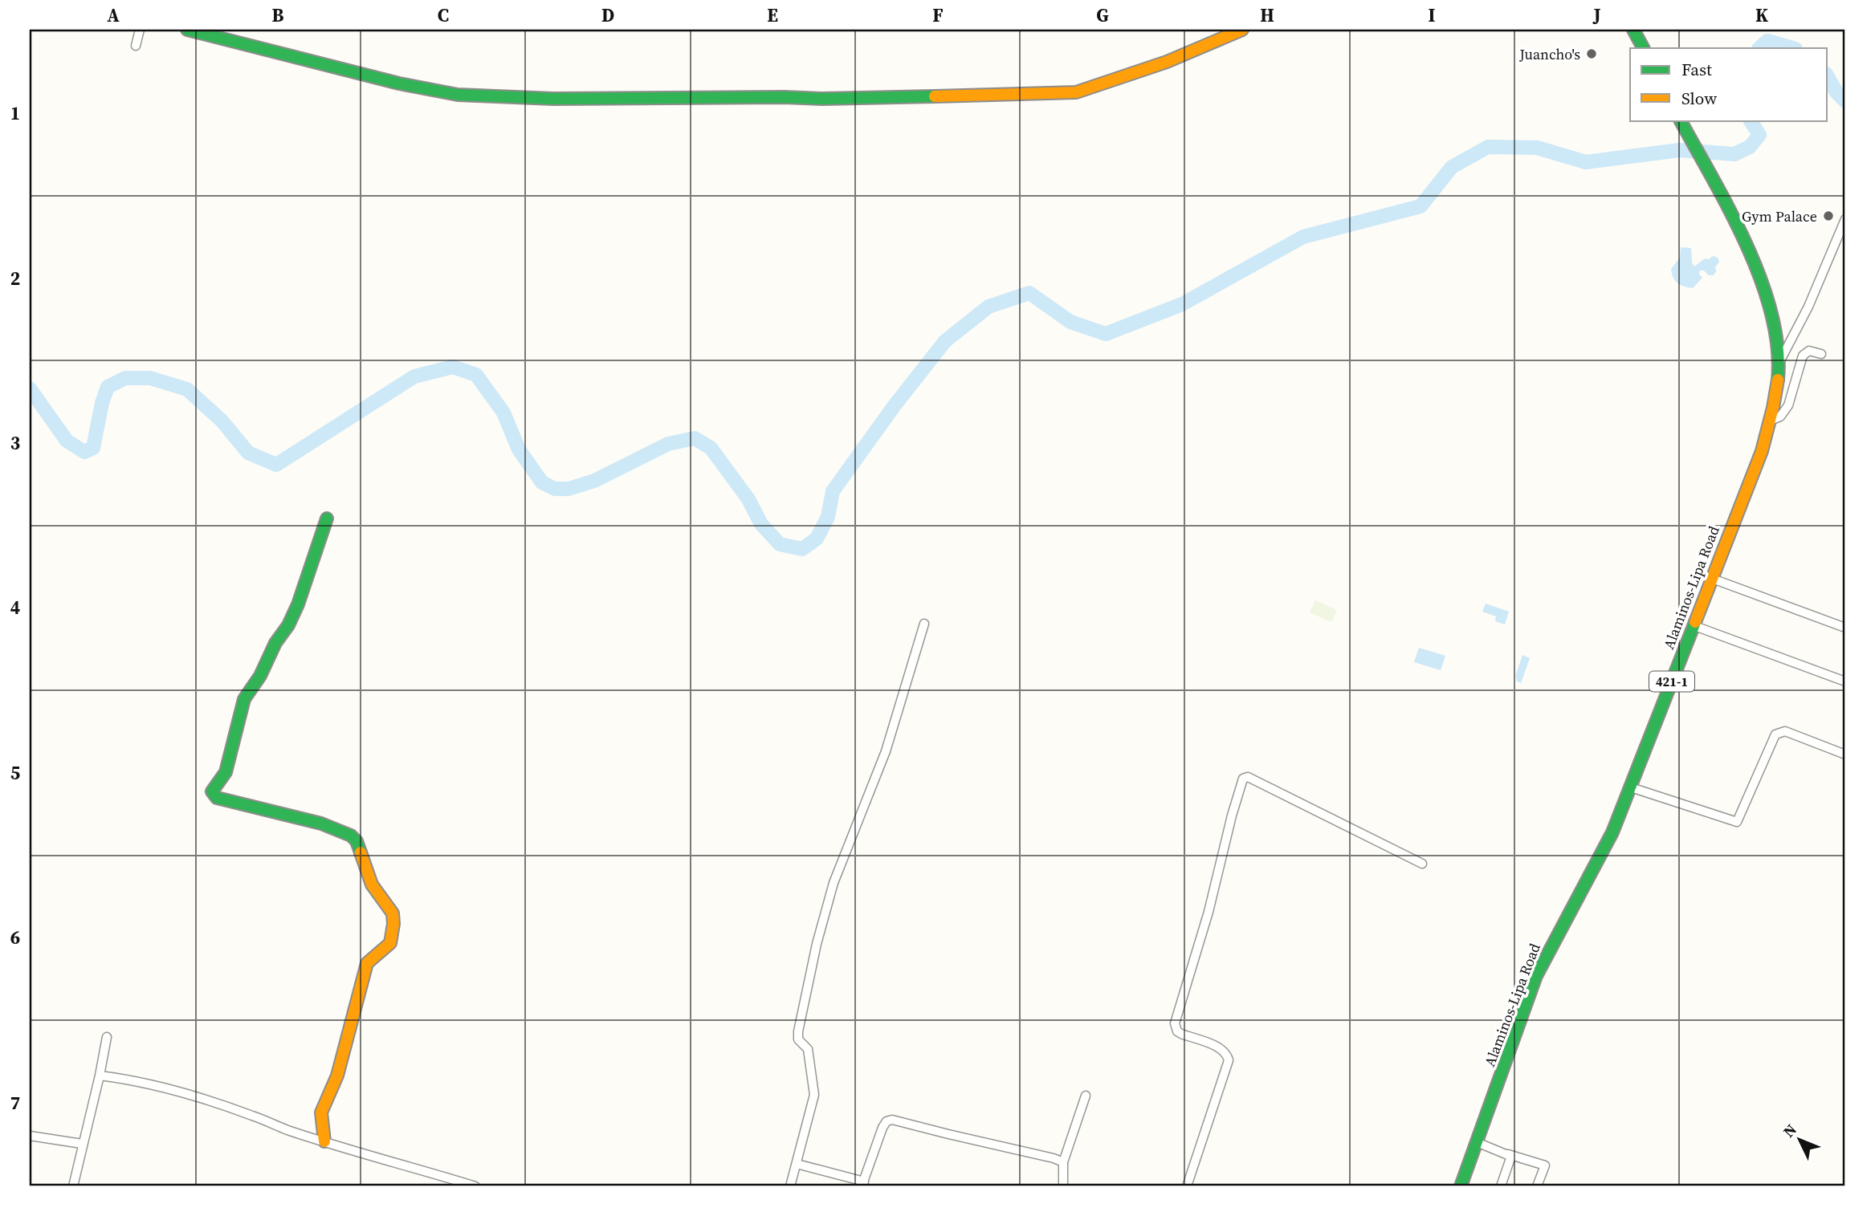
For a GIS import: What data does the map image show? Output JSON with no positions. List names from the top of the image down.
{
  "streets": {
    "street": ["Alaminos-Lipa Road", "421-1"]
  },
  "places": ["Juancho's", "Gym Palace"],
  "legend": ["Fast", "Slow"],
  "north": "top left",
  "grid": {
    "columns": [
      "A",
      "B",
      "C",
      "D",
      "E",
      "F",
      "G",
      "H",
      "I",
      "J",
      "K"
    ],
    "rows": [
      "1",
      "2",
      "3",
      "4",
      "5",
      "6",
      "7"
    ]
  }
}
